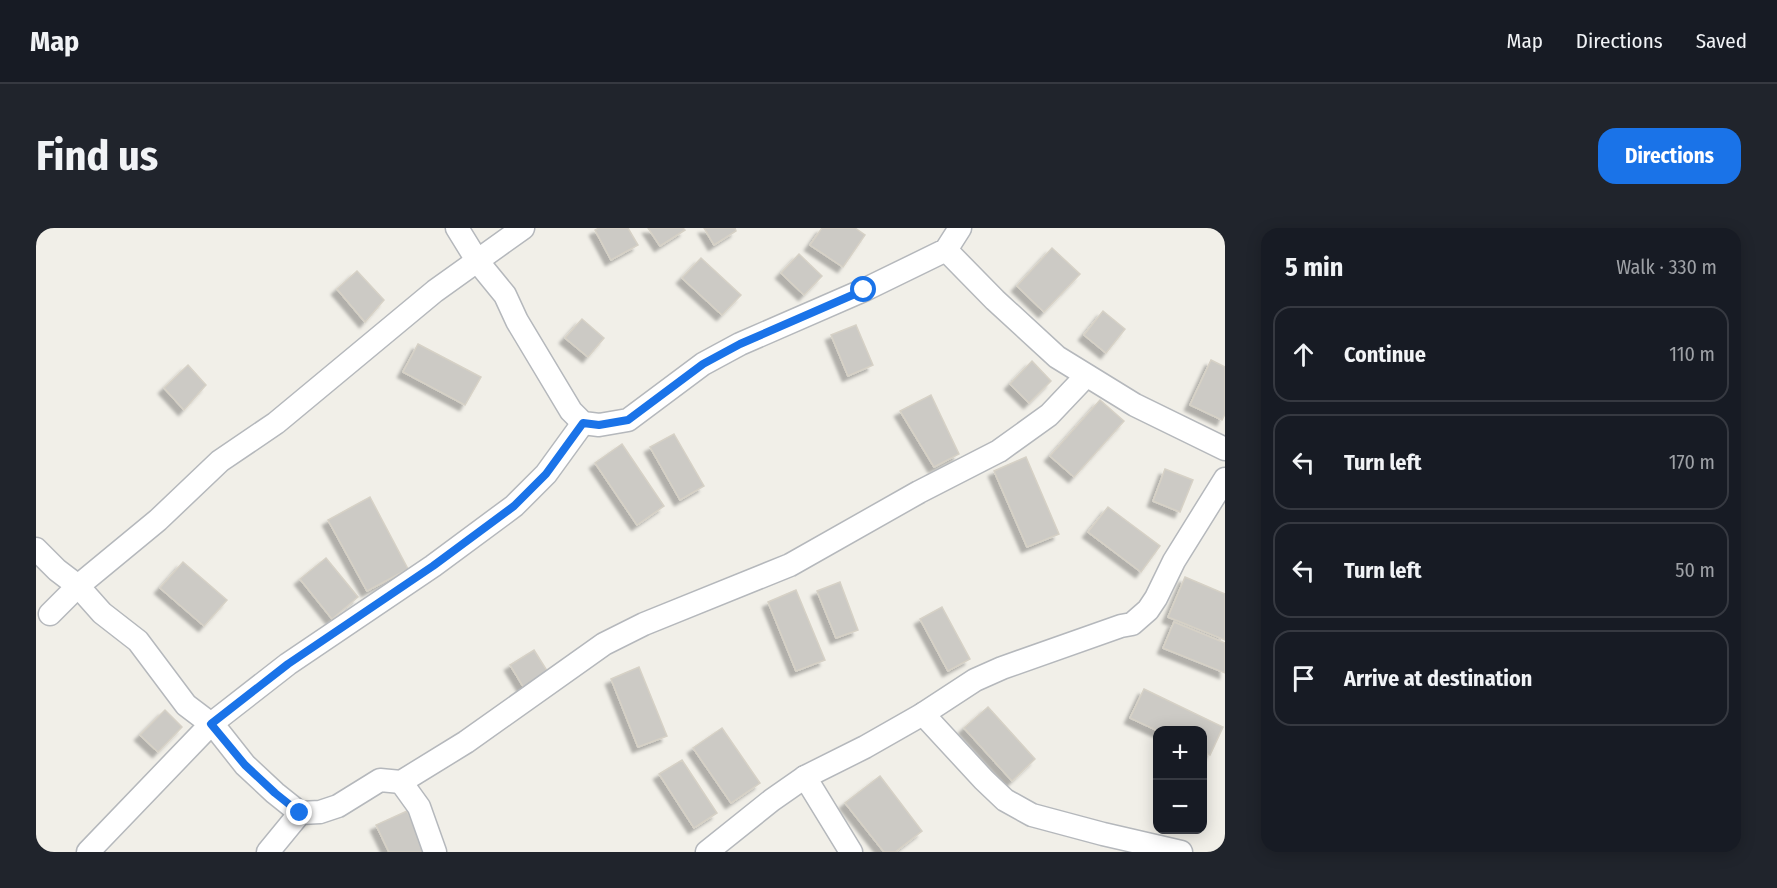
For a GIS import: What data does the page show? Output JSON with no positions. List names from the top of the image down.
{
  "page": {
    "header": "Map",
    "nav": ["Map", "Directions", "Saved"],
    "buttons": "Directions",
    "title": "Find us",
    "heading": ["5 min", "Walk · 330 m"],
    "list": [
      ["Continue", "110 m"],
      ["Turn left", "170 m"],
      ["Turn left", "50 m"],
      "Arrive at destination"
    ],
    "map_buttons": ["+", "−"]
  }
}
